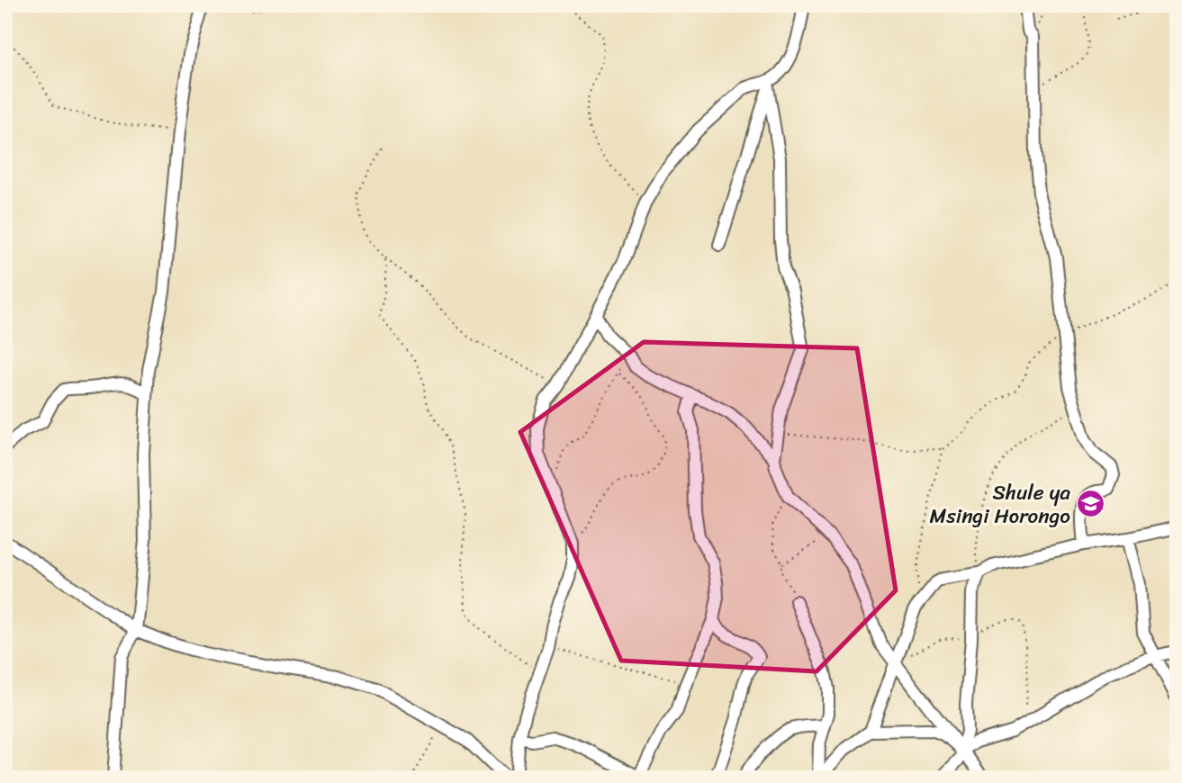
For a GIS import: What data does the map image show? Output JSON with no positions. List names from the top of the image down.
{
  "places": {
    "school or university": ["Shule ya Msingi Horongo"]
  }
}
